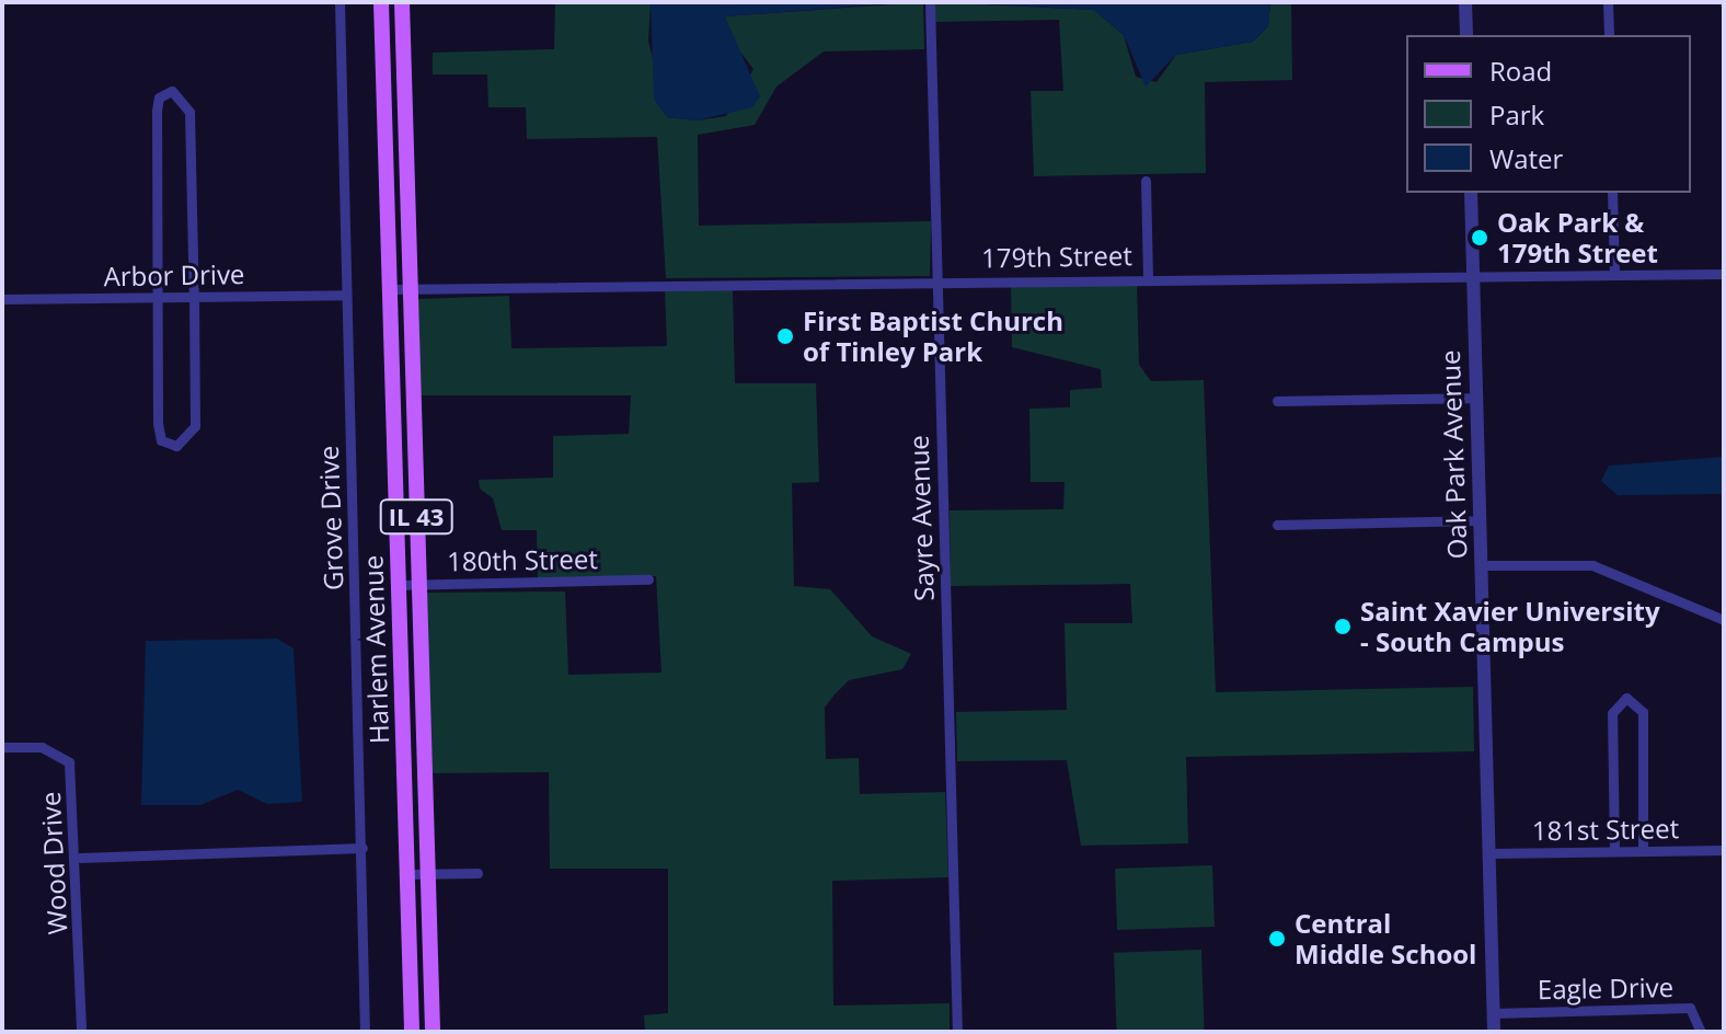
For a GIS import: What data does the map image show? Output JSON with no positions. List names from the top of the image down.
{
  "streets": {
    "main road": ["IL 43", "Harlem Avenue"],
    "street": [
      "179th Street",
      "Arbor Drive",
      "Oak Park Avenue",
      "Grove Drive",
      "Sayre Avenue",
      "180th Street",
      "181st Street",
      "Wood Drive",
      "Eagle Drive"
    ]
  },
  "crossings": [
    ["179th Street", "Oak Park Avenue"],
    ["179th Street", "Sayre Avenue"],
    ["179th Street", "Harlem Avenue"],
    ["Arbor Drive", "Grove Drive"],
    ["Oak Park Avenue", "181st Street"],
    ["Oak Park Avenue", "Eagle Drive"],
    ["180th Street", "Harlem Avenue"]
  ],
  "places": [
    "Oak Park & 179th Street",
    "First Baptist Church of Tinley Park",
    "Saint Xavier University - South Campus",
    "Central Middle School"
  ],
  "legend": ["Road", "Park", "Water"]
}
